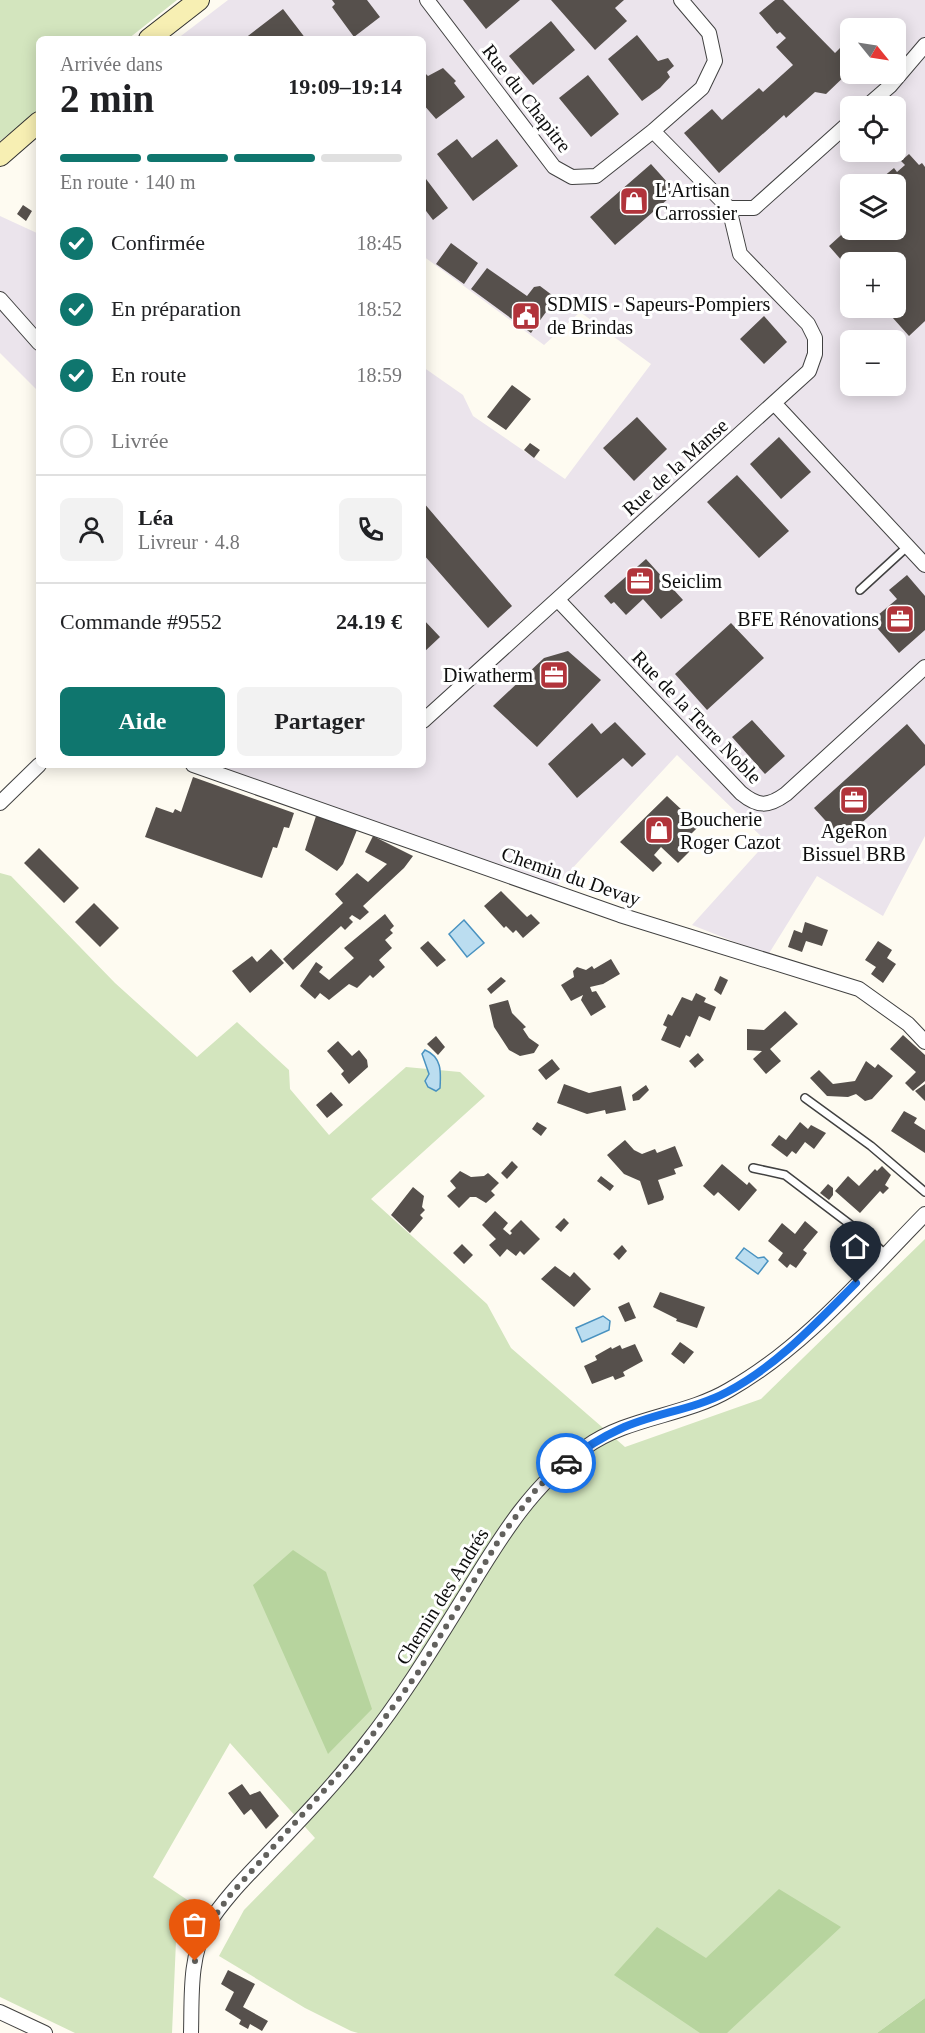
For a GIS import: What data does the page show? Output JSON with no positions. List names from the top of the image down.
{
  "streets": {
    "street": [
      "Rue du Chapitre",
      "Rue de la Manse",
      "Rue de la Terre Noble",
      "Chemin du Devay",
      "Chemin des Andrés"
    ]
  },
  "crossings": [
    ["Rue de la Manse", "Rue de la Terre Noble"]
  ],
  "places": {
    "shop": ["L'Artisan Carrossier", "Boucherie Roger Cazot"],
    "public building": ["SDMIS - Sapeurs-Pompiers de Brindas"],
    "office": [
      "Seiclim",
      "BFE Rénovations",
      "Diwatherm",
      "AgeRon Bissuel BRB"
    ]
  },
  "north": "bottom right",
  "page": {
    "map_buttons": ["+", "−"],
    "heading": ["2 min", "Arrivée dans", "19:09–19:14"],
    "panel": [
      "Léa",
      "Livreur · 4.8",
      "Commande #9552",
      "24.19 €"
    ],
    "bar": "En route · 140 m",
    "list": [
      ["Confirmée", "18:45"],
      ["En préparation", "18:52"],
      ["En route", "18:59"],
      "Livrée"
    ],
    "buttons": ["Aide", "Partager"]
  }
}
